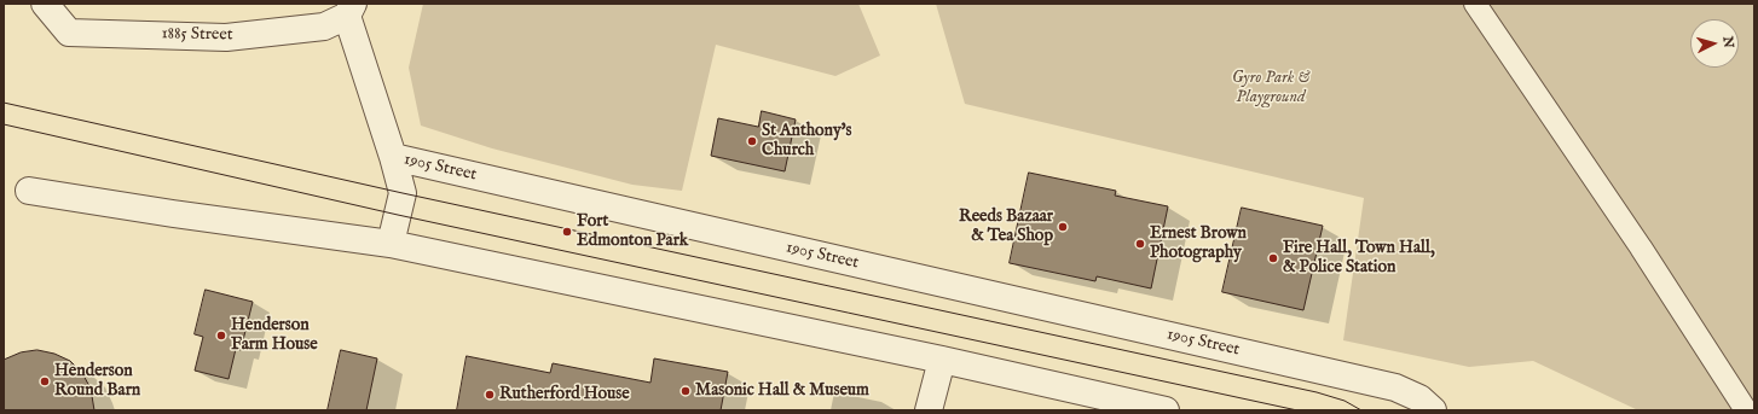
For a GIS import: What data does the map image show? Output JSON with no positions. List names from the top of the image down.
{
  "streets": {
    "street": ["1885 Street", "1905 Street"]
  },
  "crossings": [
    ["1885 Street", "1905 Street"]
  ],
  "parks": ["Gyro Park & Playground"],
  "places": [
    "St Anthony's Church",
    "Reeds Bazaar & Tea Shop",
    "Fort Edmonton Park",
    "Ernest Brown Photography",
    "Fire Hall, Town Hall, & Police Station",
    "Henderson Farm House",
    "Henderson Round Barn",
    "Masonic Hall & Museum",
    "Rutherford House"
  ],
  "north": "right"
}
